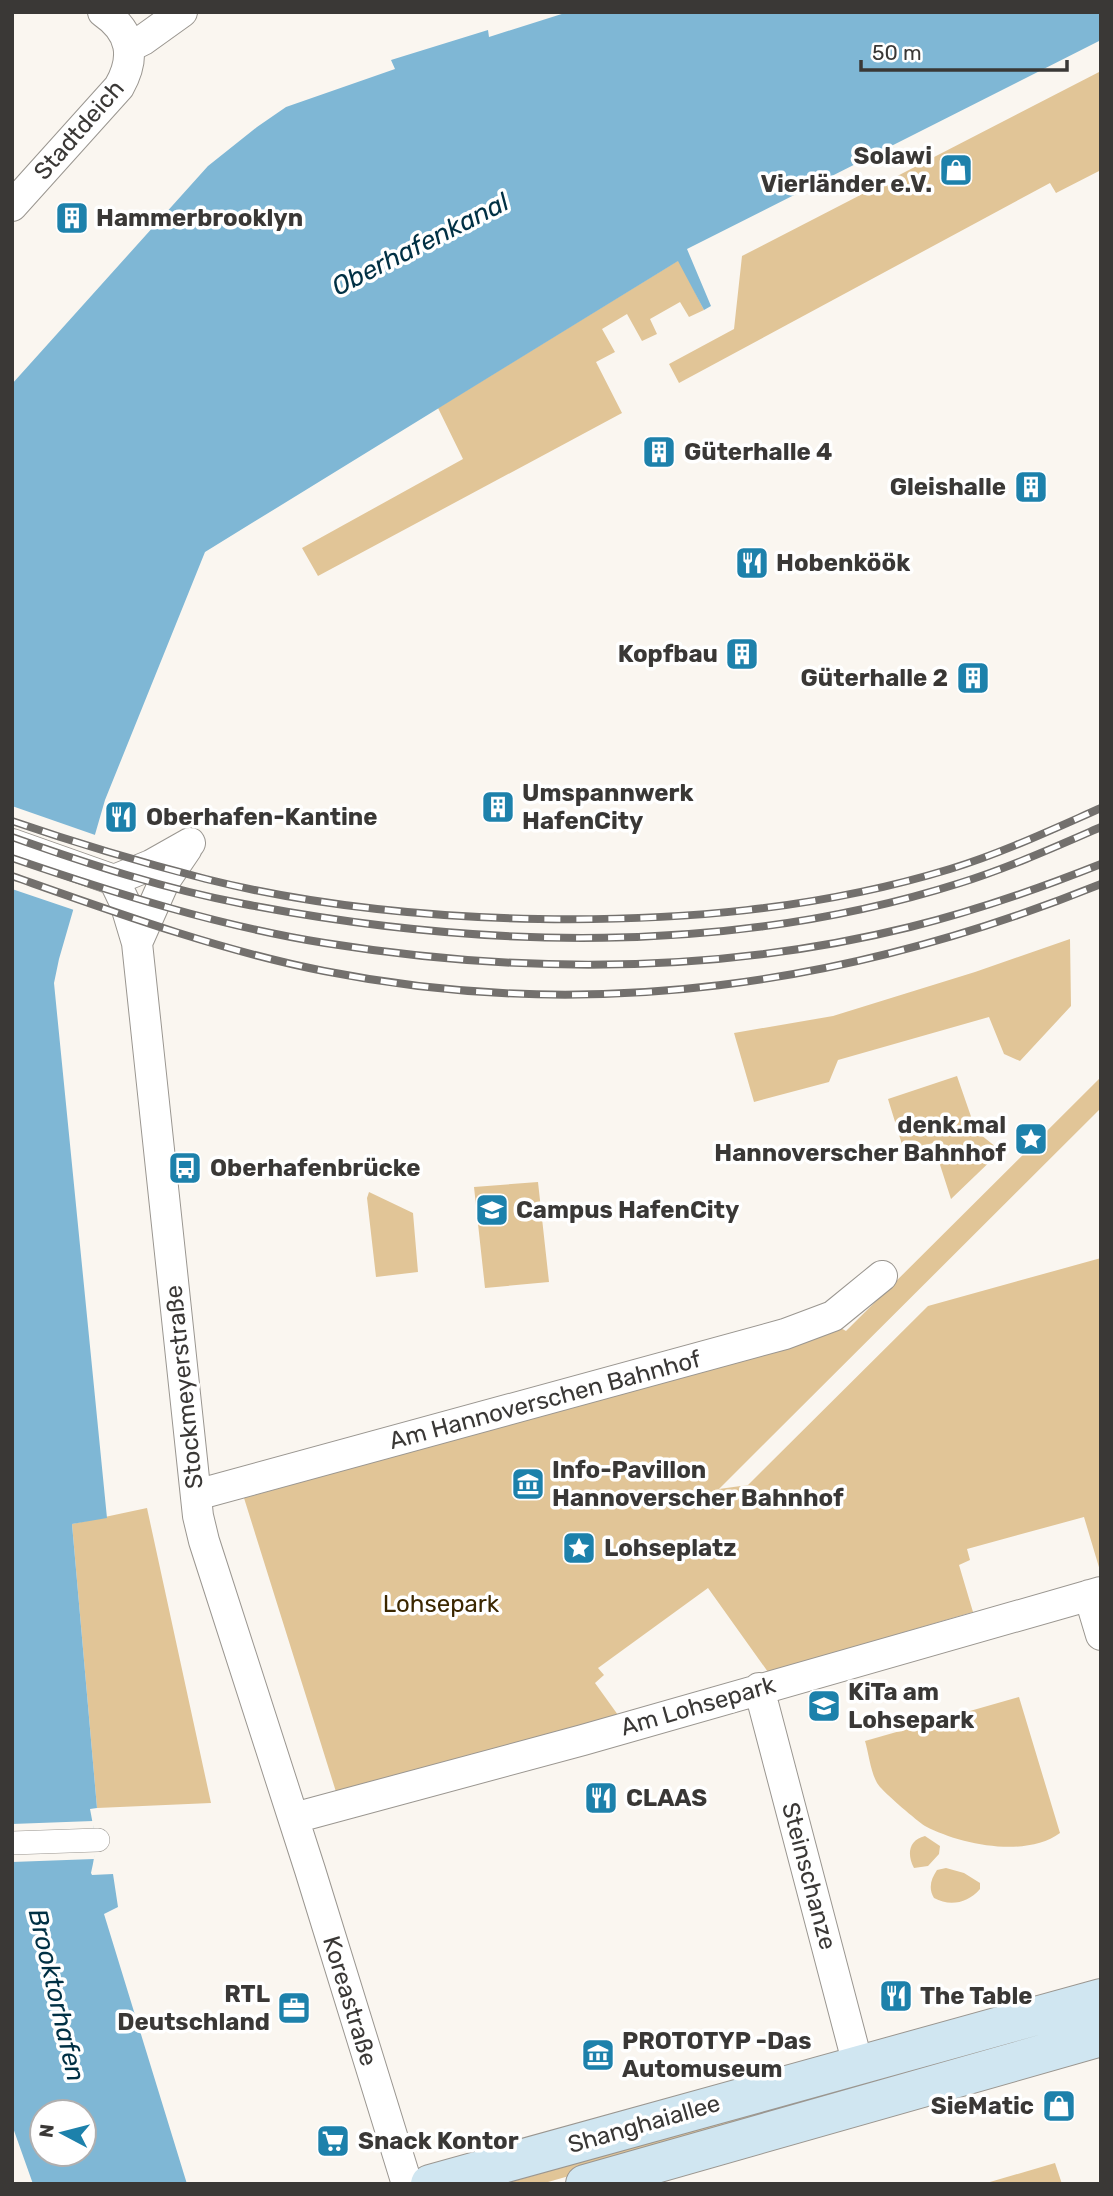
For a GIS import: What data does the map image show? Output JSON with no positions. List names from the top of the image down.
{
  "streets": {
    "main road": ["Shanghaiallee"],
    "street": [
      "Stadtdeich",
      "Stockmeyerstraße",
      "Am Hannoverschen Bahnhof",
      "Am Lohsepark",
      "Steinschanze",
      "Koreastraße"
    ]
  },
  "crossings": [
    ["Stockmeyerstraße", "Am Hannoverschen Bahnhof"],
    ["Stockmeyerstraße", "Am Lohsepark"],
    ["Stockmeyerstraße", "Koreastraße"],
    ["Am Lohsepark", "Steinschanze"],
    ["Am Lohsepark", "Koreastraße"],
    ["Steinschanze", "Shanghaiallee"]
  ],
  "water": ["Oberhafenkanal", "Brooktorhafen"],
  "parks": ["Lohsepark"],
  "places": {
    "shop": ["Solawi Vierländer e.V.", "SieMatic"],
    "building": [
      "Hammerbrooklyn",
      "Güterhalle 4",
      "Gleishalle",
      "Kopfbau",
      "Güterhalle 2",
      "Umspannwerk HafenCity"
    ],
    "restaurant": [
      "Hobenköök",
      "Oberhafen-Kantine",
      "CLAAS",
      "The Table"
    ],
    "place": ["denk.mal Hannoverscher Bahnhof", "Lohseplatz"],
    "bus stop": ["Oberhafenbrücke"],
    "school or university": ["Campus HafenCity", "KiTa am Lohsepark"],
    "museum": ["Info-Pavillon Hannoverscher Bahnhof", "PROTOTYP -Das Automuseum"],
    "office": ["RTL Deutschland"],
    "supermarket": ["Snack Kontor"]
  },
  "scale_bar": "50 m",
  "north": "left"
}
